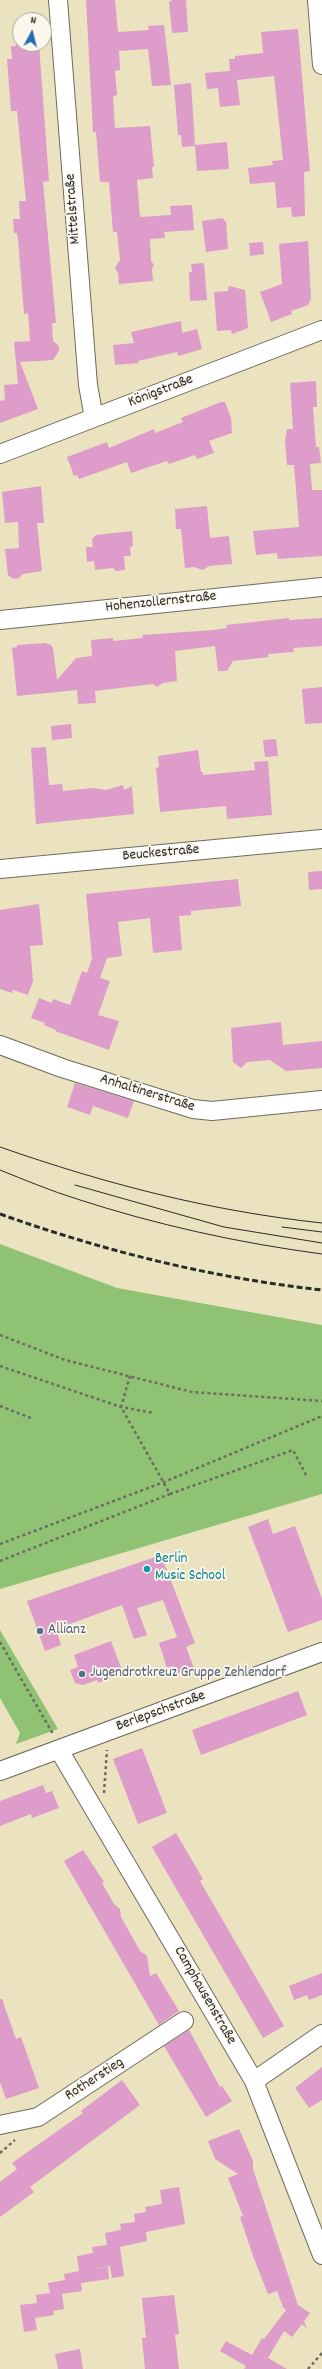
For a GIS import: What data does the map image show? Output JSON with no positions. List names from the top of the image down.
{
  "streets": {
    "street": [
      "Mittelstraße",
      "Königstraße",
      "Hohenzollernstraße",
      "Beuckestraße",
      "Anhaltinerstraße",
      "Berlepschstraße",
      "Camphausenstraße",
      "Rotherstieg"
    ]
  },
  "crossings": [
    ["Mittelstraße", "Königstraße"],
    ["Berlepschstraße", "Camphausenstraße"]
  ],
  "places": ["Berlin Music School", "Allianz", "Jugendrotkreuz Gruppe Zehlendorf"],
  "north": "top"
}
